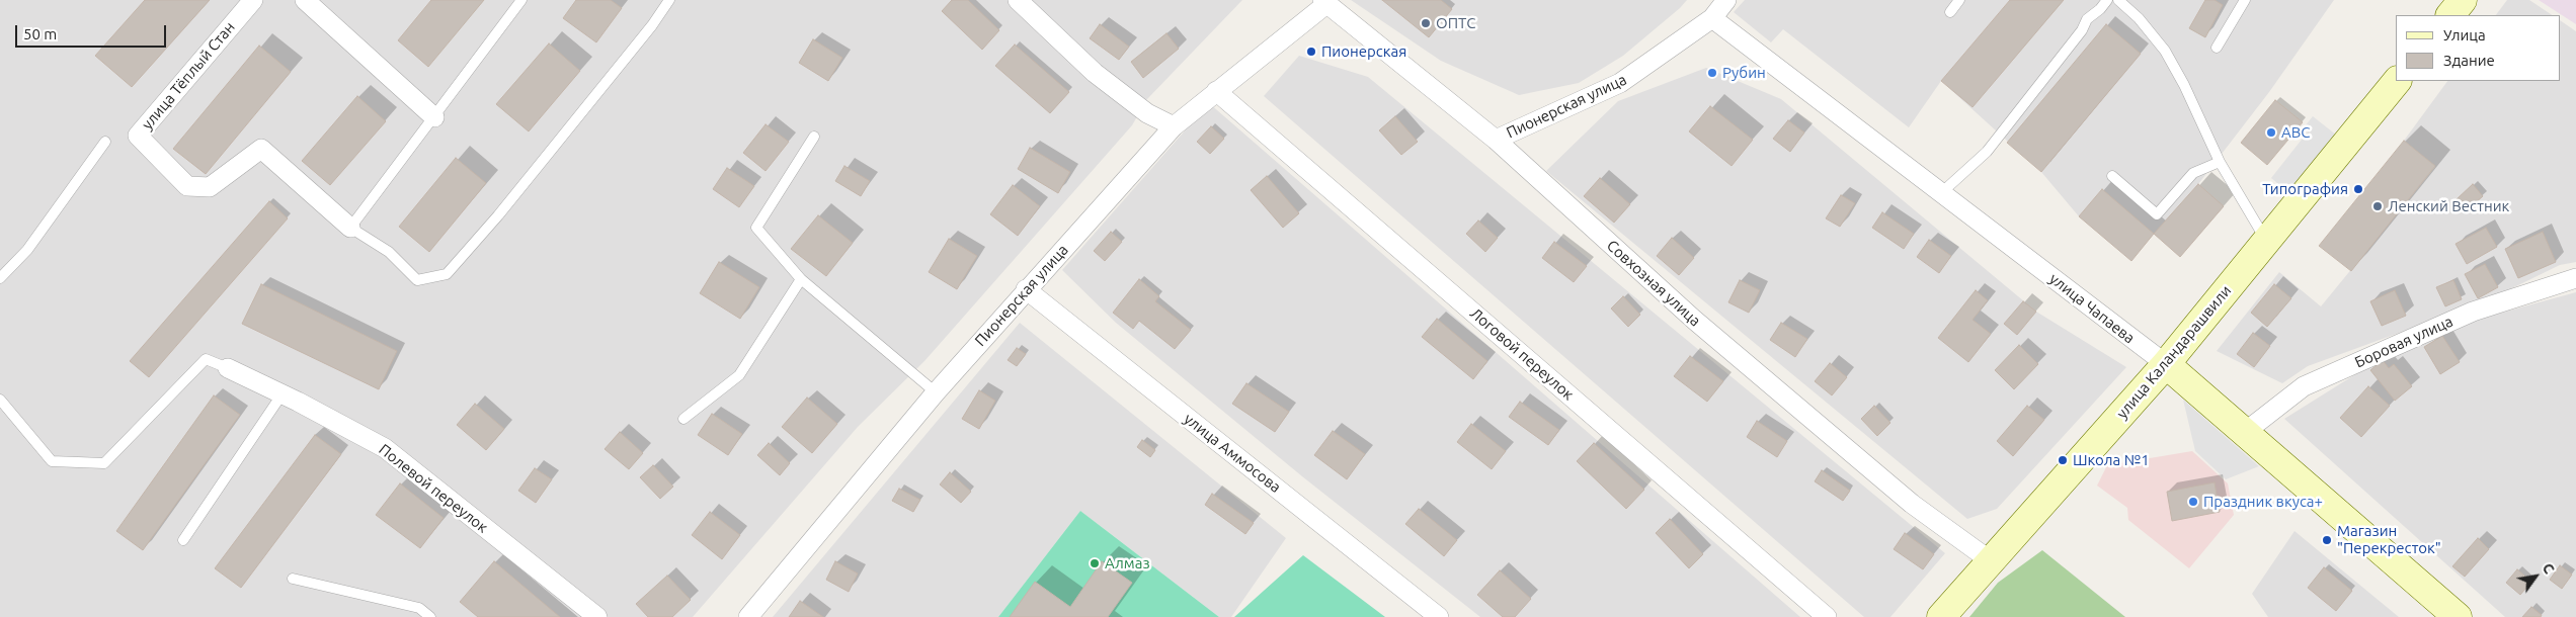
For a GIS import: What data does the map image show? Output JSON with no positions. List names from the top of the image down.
{
  "streets": {
    "main road": ["улица Чапаева", "улица Каландарашвили"],
    "street": [
      "улица Тёплый Стан",
      "Пионерская улица",
      "Совхозная улица",
      "Боровая улица",
      "Логовой переулок",
      "улица Аммосова",
      "Полевой переулок"
    ]
  },
  "crossings": [
    ["Пионерская улица", "Совхозная улица"],
    ["Пионерская улица", "улица Чапаева"],
    ["Пионерская улица", "Логовой переулок"],
    ["Пионерская улица", "улица Аммосова"],
    ["Совхозная улица", "улица Каландарашвили"],
    ["улица Чапаева", "Боровая улица"],
    ["улица Чапаева", "улица Каландарашвили"]
  ],
  "places": [
    "ОПТС",
    "Пионерская",
    "Рубин",
    "ABC",
    "Типография",
    "Ленский Вестник",
    "Школа №1",
    "Праздник вкуса+",
    "Магазин \"Перекресток\"",
    "Алмаз"
  ],
  "legend": ["Улица", "Здание"],
  "scale_bar": "50 m",
  "north": "top right"
}
